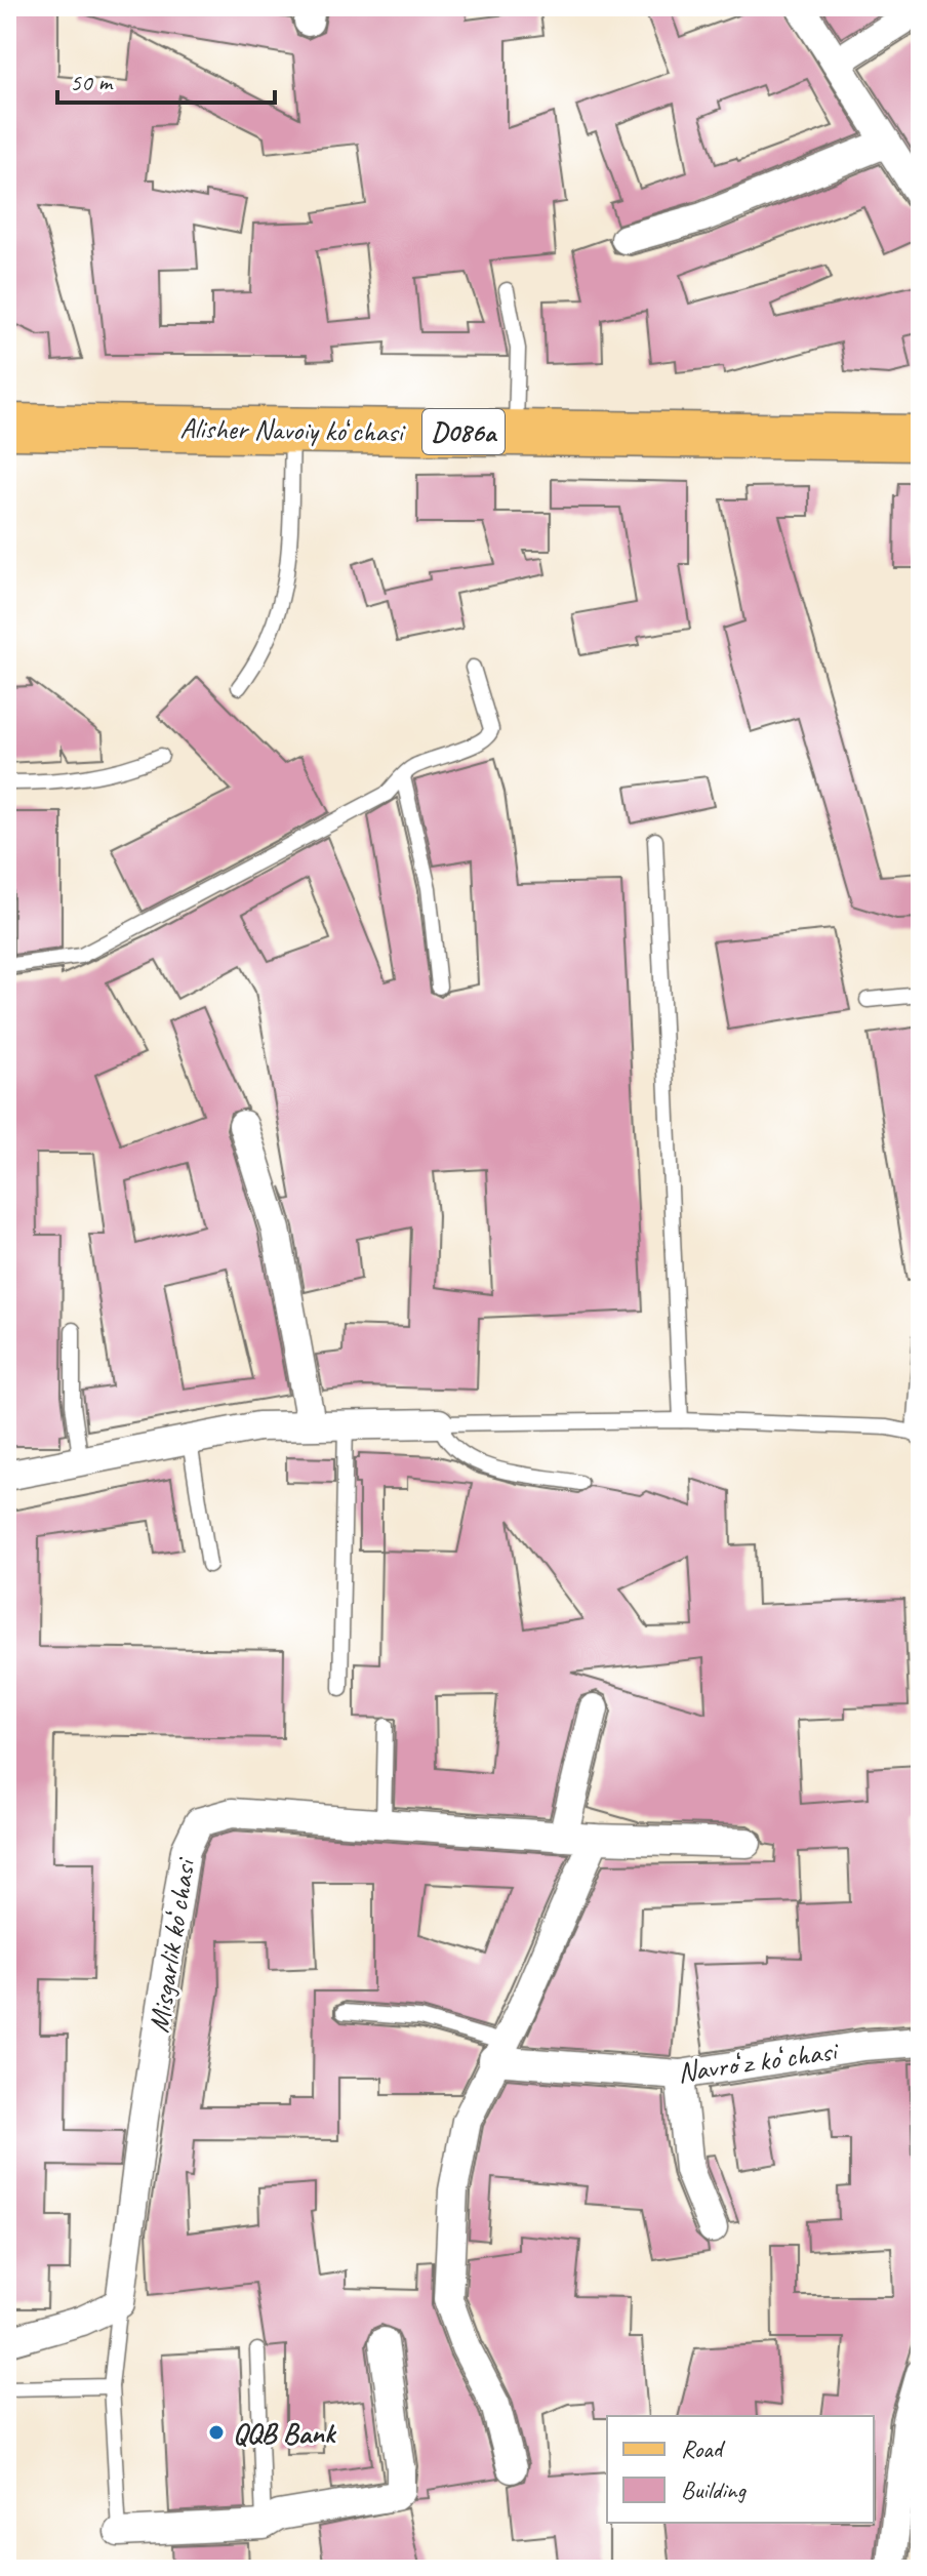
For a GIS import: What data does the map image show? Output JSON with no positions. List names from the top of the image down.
{
  "streets": {
    "main road": ["Alisher Navoiy koʻchasi", "D086a"],
    "street": ["Misgarlik koʻchasi", "Navroʻz koʻchasi"]
  },
  "places": ["QQB Bank"],
  "legend": ["Road", "Building"],
  "scale_bar": "50 m"
}
